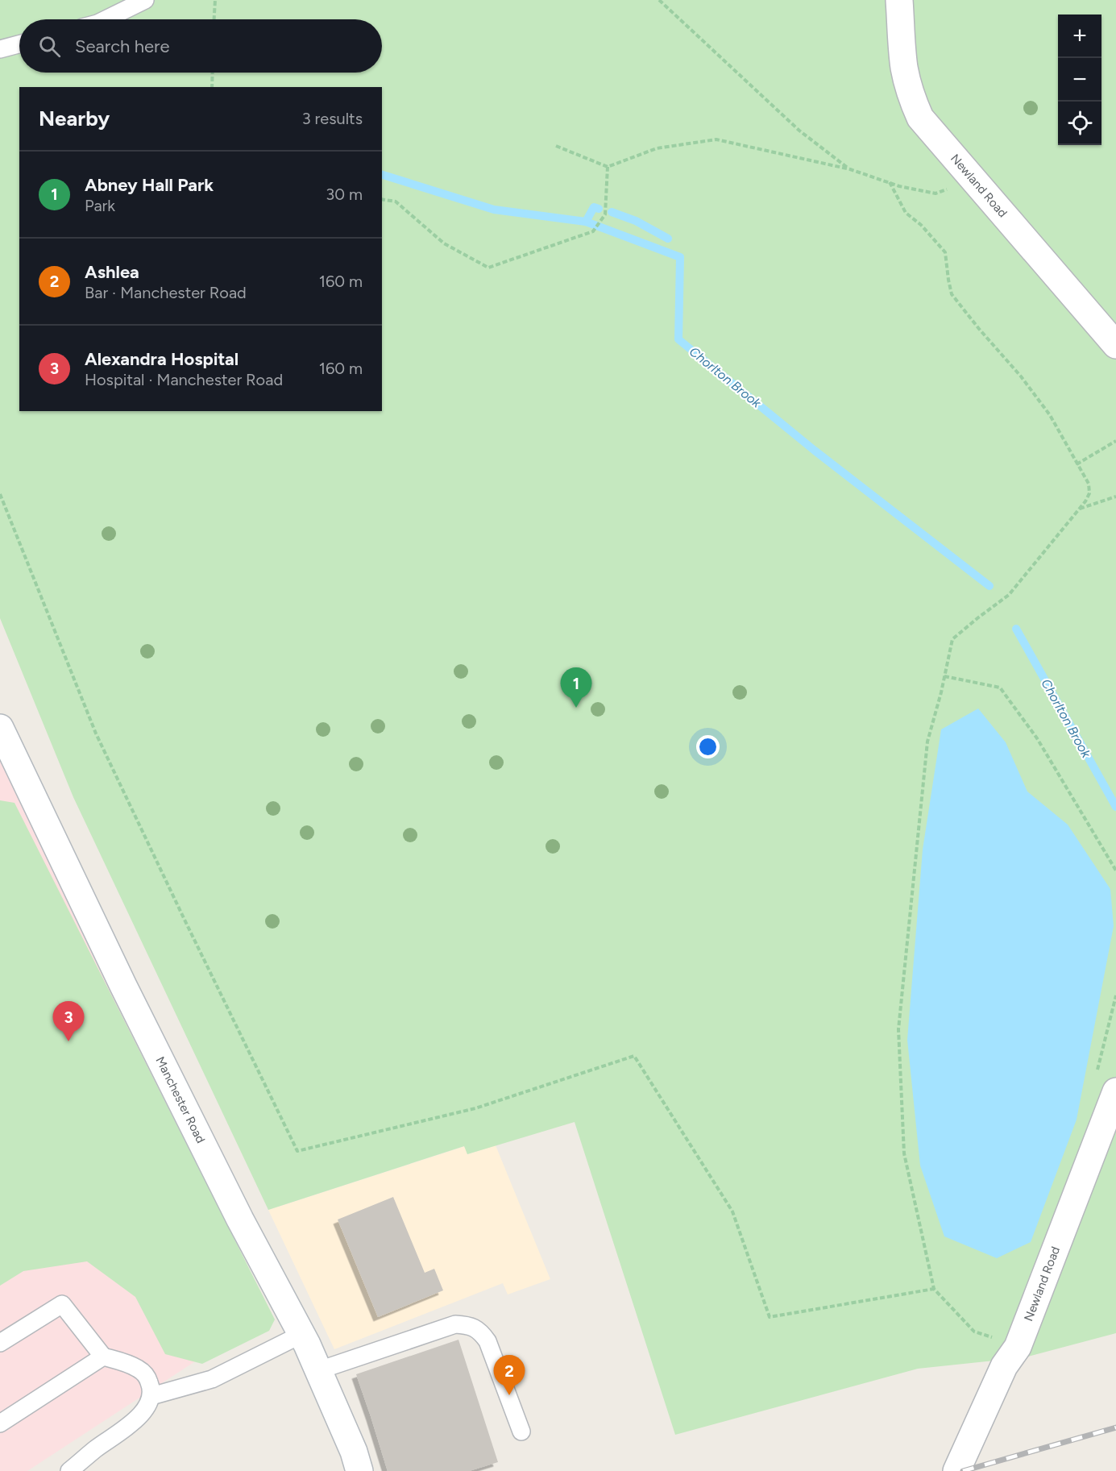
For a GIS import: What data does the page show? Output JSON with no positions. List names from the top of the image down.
{
  "streets": {
    "street": ["Newland Road", "Manchester Road"]
  },
  "water": ["Chorlton Brook"],
  "page": {
    "map_buttons": ["+", "−"],
    "search": "Search here",
    "heading": ["Nearby", "3 results"],
    "list": [
      {
        "mark": "1",
        "name": "Abney Hall Park",
        "note": "Park",
        "value": "30 m"
      },
      {
        "mark": "2",
        "name": "Ashlea",
        "note": "Bar · Manchester Road",
        "value": "160 m"
      },
      {
        "mark": "3",
        "name": "Alexandra Hospital",
        "note": "Hospital · Manchester Road",
        "value": "160 m"
      }
    ],
    "pins": ["1", "3", "2"]
  }
}
